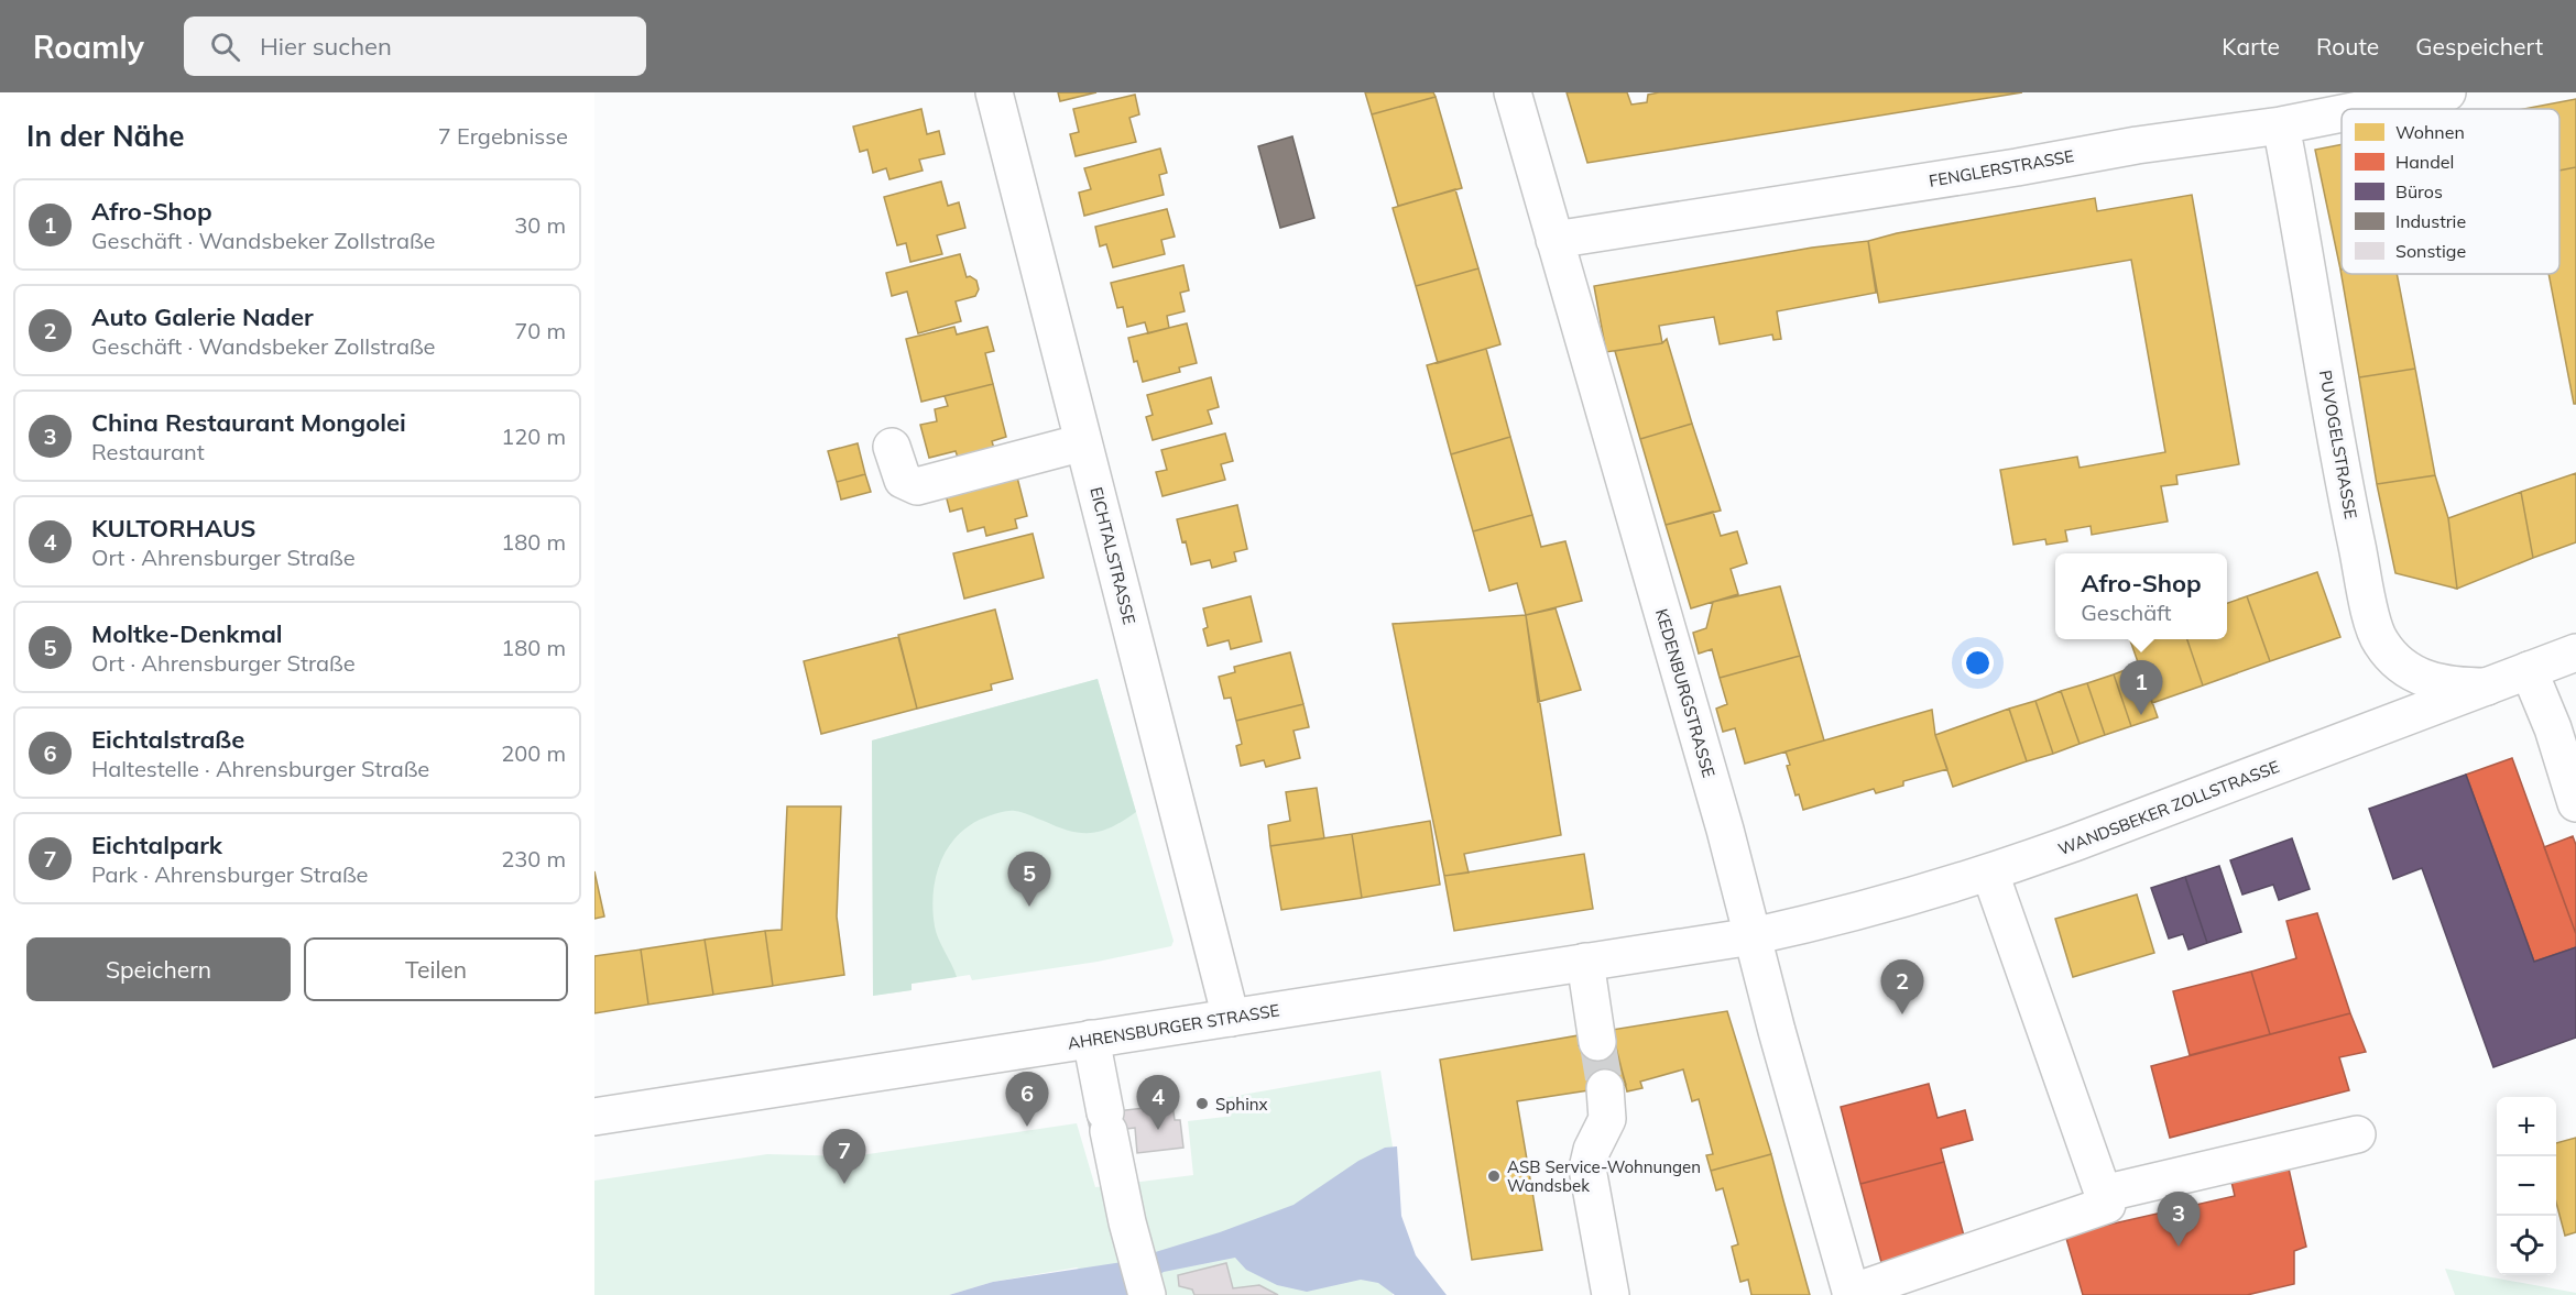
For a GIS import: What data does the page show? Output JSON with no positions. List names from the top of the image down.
{
  "streets": {
    "street": [
      "FENGLERSTRASSE",
      "PUVOGELSTRASSE",
      "EICHTALSTRASSE",
      "KEDENBURGSTRASSE",
      "WANDSBEKER ZOLLSTRASSE",
      "AHRENSBURGER STRASSE"
    ]
  },
  "crossings": [
    ["FENGLERSTRASSE", "PUVOGELSTRASSE"],
    ["FENGLERSTRASSE", "KEDENBURGSTRASSE"],
    ["PUVOGELSTRASSE", "WANDSBEKER ZOLLSTRASSE"],
    ["EICHTALSTRASSE", "AHRENSBURGER STRASSE"],
    ["KEDENBURGSTRASSE", "WANDSBEKER ZOLLSTRASSE"],
    ["KEDENBURGSTRASSE", "AHRENSBURGER STRASSE"],
    ["WANDSBEKER ZOLLSTRASSE", "AHRENSBURGER STRASSE"]
  ],
  "places": ["Sphinx", "ASB Service-Wohnungen Wandsbek"],
  "legend": [
    "Wohnen",
    "Handel",
    "Büros",
    "Industrie",
    "Sonstige"
  ],
  "page": {
    "header": "Roamly",
    "search": "Hier suchen",
    "nav": ["Karte", "Route", "Gespeichert"],
    "heading": ["In der Nähe", "7 Ergebnisse"],
    "list": [
      {
        "mark": "1",
        "name": "Afro-Shop",
        "note": "Geschäft · Wandsbeker Zollstraße",
        "value": "30 m"
      },
      {
        "mark": "2",
        "name": "Auto Galerie Nader",
        "note": "Geschäft · Wandsbeker Zollstraße",
        "value": "70 m"
      },
      {
        "mark": "3",
        "name": "China Restaurant Mongolei",
        "note": "Restaurant",
        "value": "120 m"
      },
      {
        "mark": "4",
        "name": "KULTORHAUS",
        "note": "Ort · Ahrensburger Straße",
        "value": "180 m"
      },
      {
        "mark": "5",
        "name": "Moltke-Denkmal",
        "note": "Ort · Ahrensburger Straße",
        "value": "180 m"
      },
      {
        "mark": "6",
        "name": "Eichtalstraße",
        "note": "Haltestelle · Ahrensburger Straße",
        "value": "200 m"
      },
      {
        "mark": "7",
        "name": "Eichtalpark",
        "note": "Park · Ahrensburger Straße",
        "value": "230 m"
      }
    ],
    "popup": ["Afro-Shop", "Geschäft"],
    "pins": [
      "1",
      "5",
      "2",
      "6",
      "4",
      "7",
      "3"
    ],
    "buttons": ["Speichern", "Teilen"],
    "map_buttons": ["+", "−"]
  }
}
